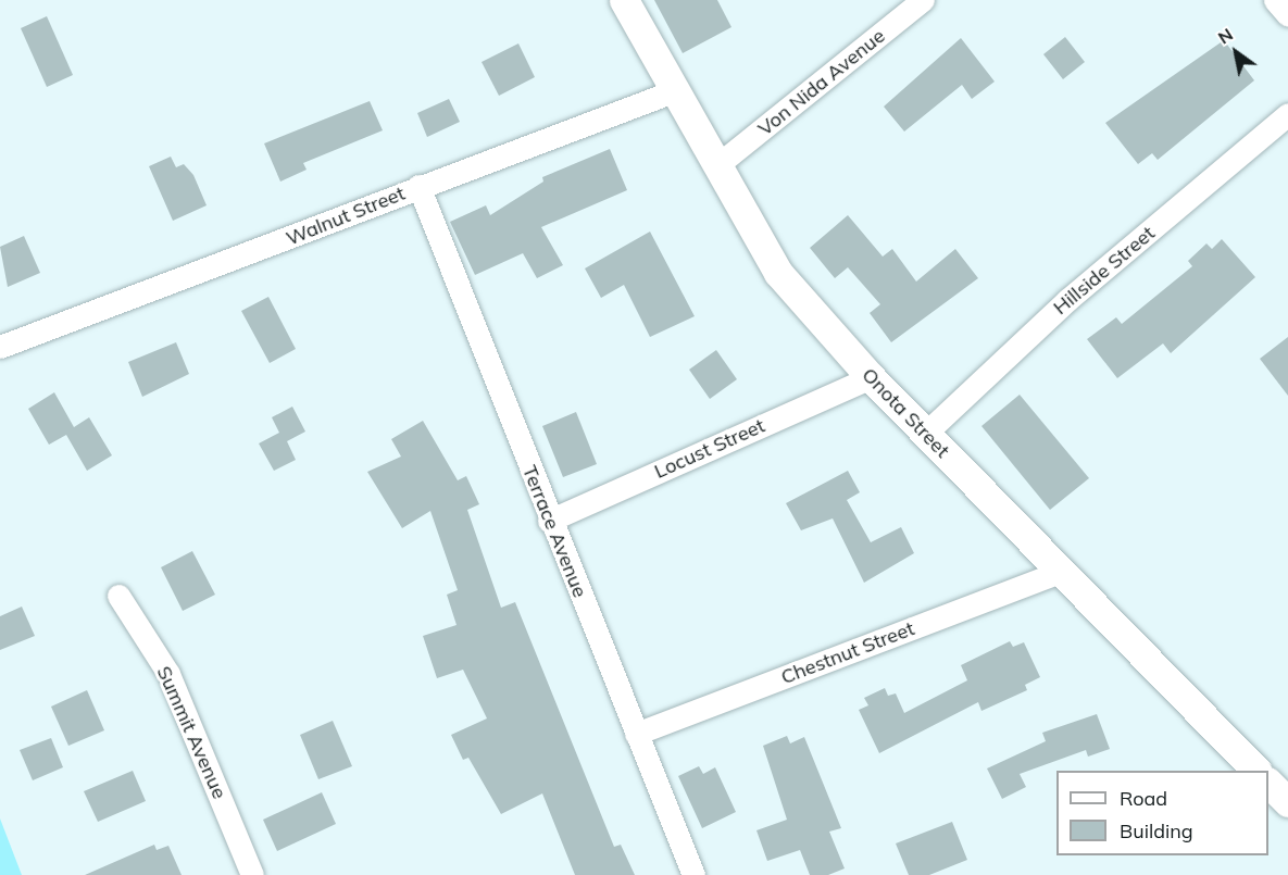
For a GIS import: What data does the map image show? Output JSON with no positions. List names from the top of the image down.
{
  "streets": {
    "street": [
      "Von Nida Avenue",
      "Walnut Street",
      "Hillside Street",
      "Onota Street",
      "Locust Street",
      "Terrace Avenue",
      "Chestnut Street",
      "Summit Avenue"
    ]
  },
  "crossings": [
    ["Von Nida Avenue", "Onota Street"],
    ["Walnut Street", "Onota Street"],
    ["Walnut Street", "Terrace Avenue"],
    ["Hillside Street", "Onota Street"],
    ["Onota Street", "Locust Street"],
    ["Onota Street", "Chestnut Street"],
    ["Locust Street", "Terrace Avenue"],
    ["Terrace Avenue", "Chestnut Street"]
  ],
  "legend": ["Road", "Building"],
  "north": "top left"
}
